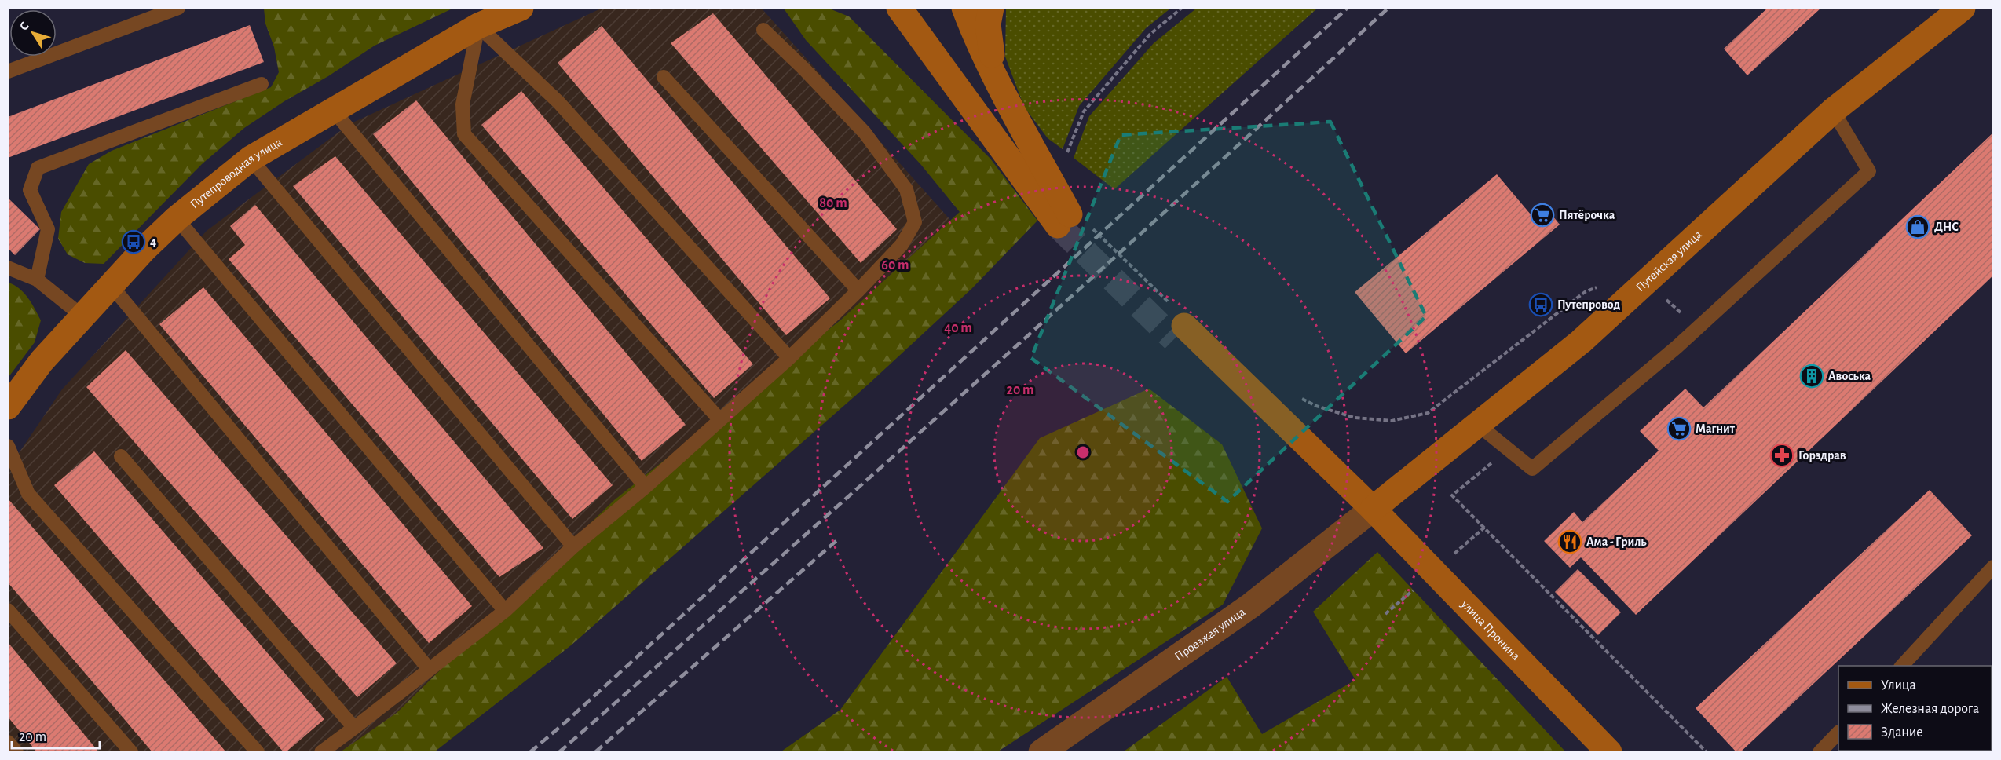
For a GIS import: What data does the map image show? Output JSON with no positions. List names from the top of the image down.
{
  "streets": {
    "main road": ["Путепроводная улица", "Путейская улица", "улица Пронина"],
    "street": ["Проезжая улица"]
  },
  "crossings": [
    ["Путейская улица", "улица Пронина"],
    ["Путейская улица", "Проезжая улица"],
    ["улица Пронина", "Проезжая улица"]
  ],
  "places": {
    "supermarket": ["Пятёрочка", "Магнит"],
    "shop": ["ДНС"],
    "bus stop": ["4", "Путепровод"],
    "building": ["Авоська"],
    "pharmacy": ["Горздрав"],
    "restaurant": ["Ама - Гриль"]
  },
  "legend": ["Улица", "Железная дорога", "Здание"],
  "scale_bar": "20 m",
  "north": "top left",
  "rings": [
    "80 m",
    "60 m",
    "40 m",
    "20 m"
  ]
}
